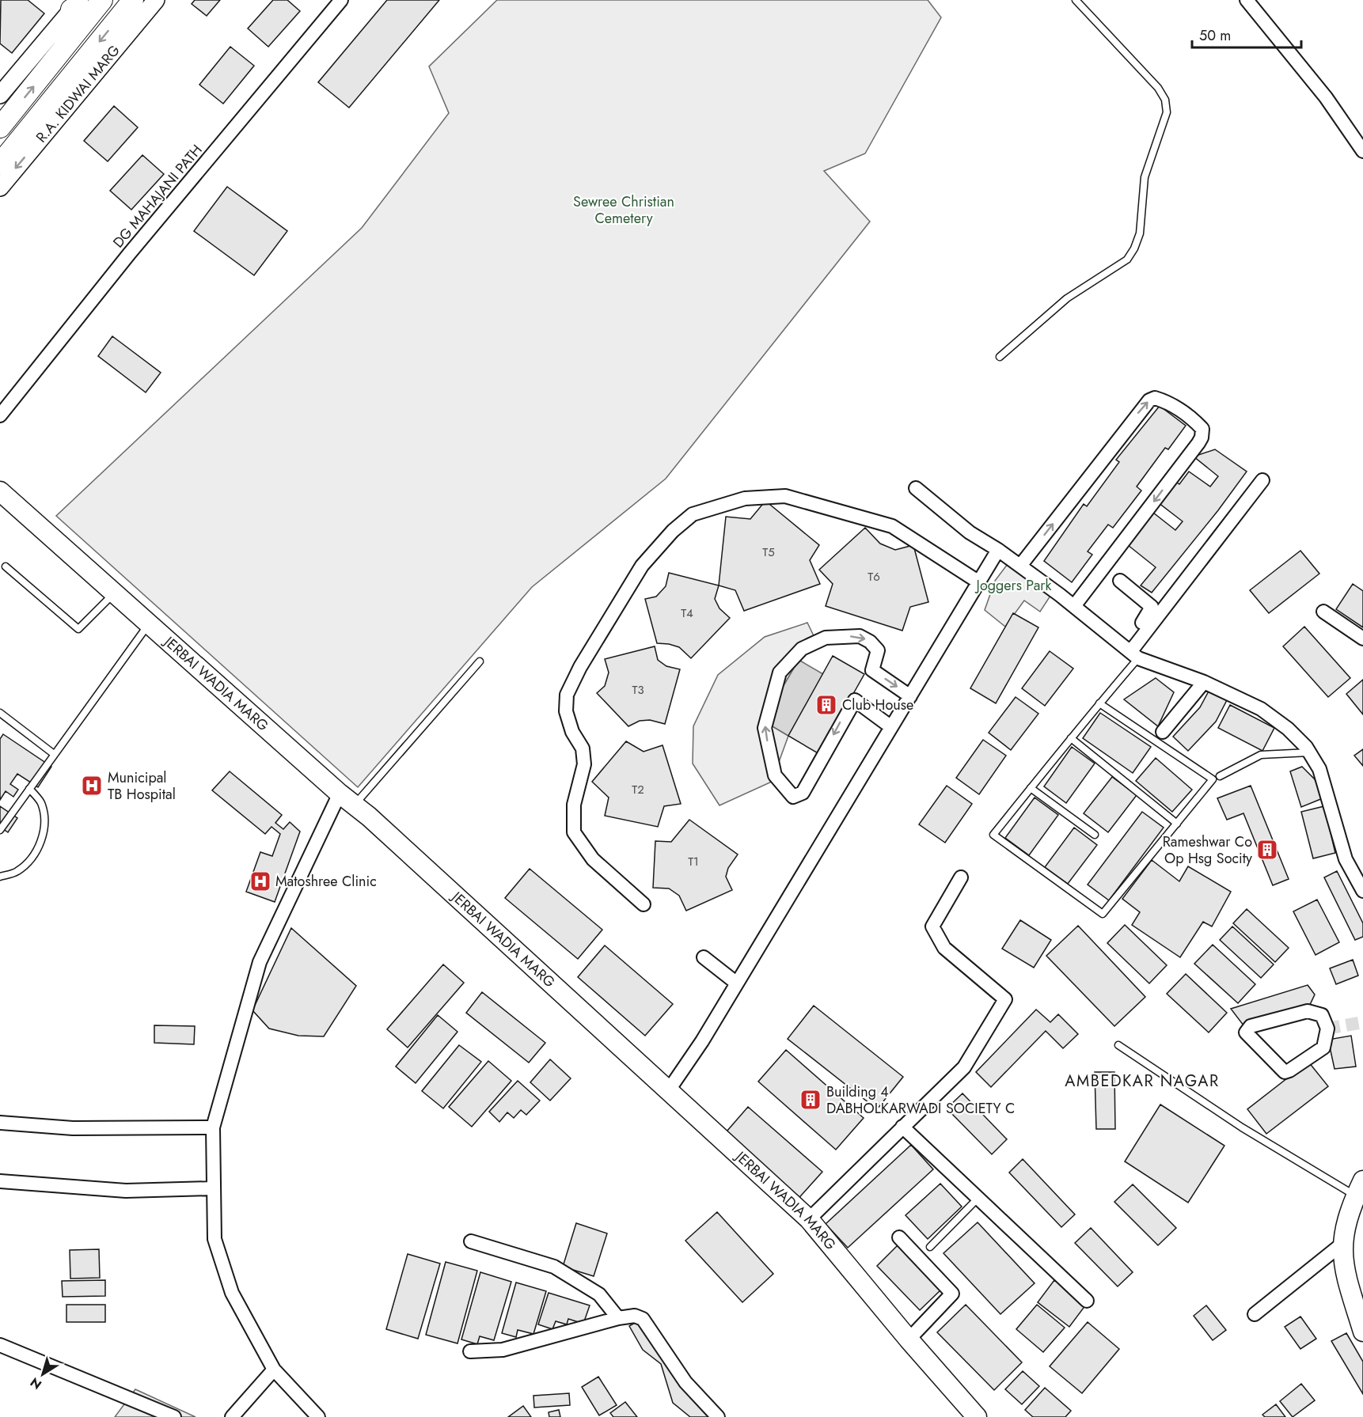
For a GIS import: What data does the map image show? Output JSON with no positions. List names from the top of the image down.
{
  "streets": {
    "main road": ["JERBAI WADIA MARG"],
    "street": ["R.A. KIDWAI MARG", "DG MAHAJANI PATH"]
  },
  "districts": ["AMBEDKAR NAGAR"],
  "parks": ["Sewree Christian Cemetery", "Joggers Park"],
  "places": {
    "building": ["Club House", "Rameshwar Co Op Hsg Socity", "Building 4 DABHOLKARWADI SOCIETY C"],
    "hospital": ["Municipal TB Hospital", "Matoshree Clinic"]
  },
  "house_numbers": [
    "T5",
    "T6",
    "T4",
    "T3",
    "T2",
    "T1"
  ],
  "scale_bar": "50 m",
  "north": "bottom left"
}
